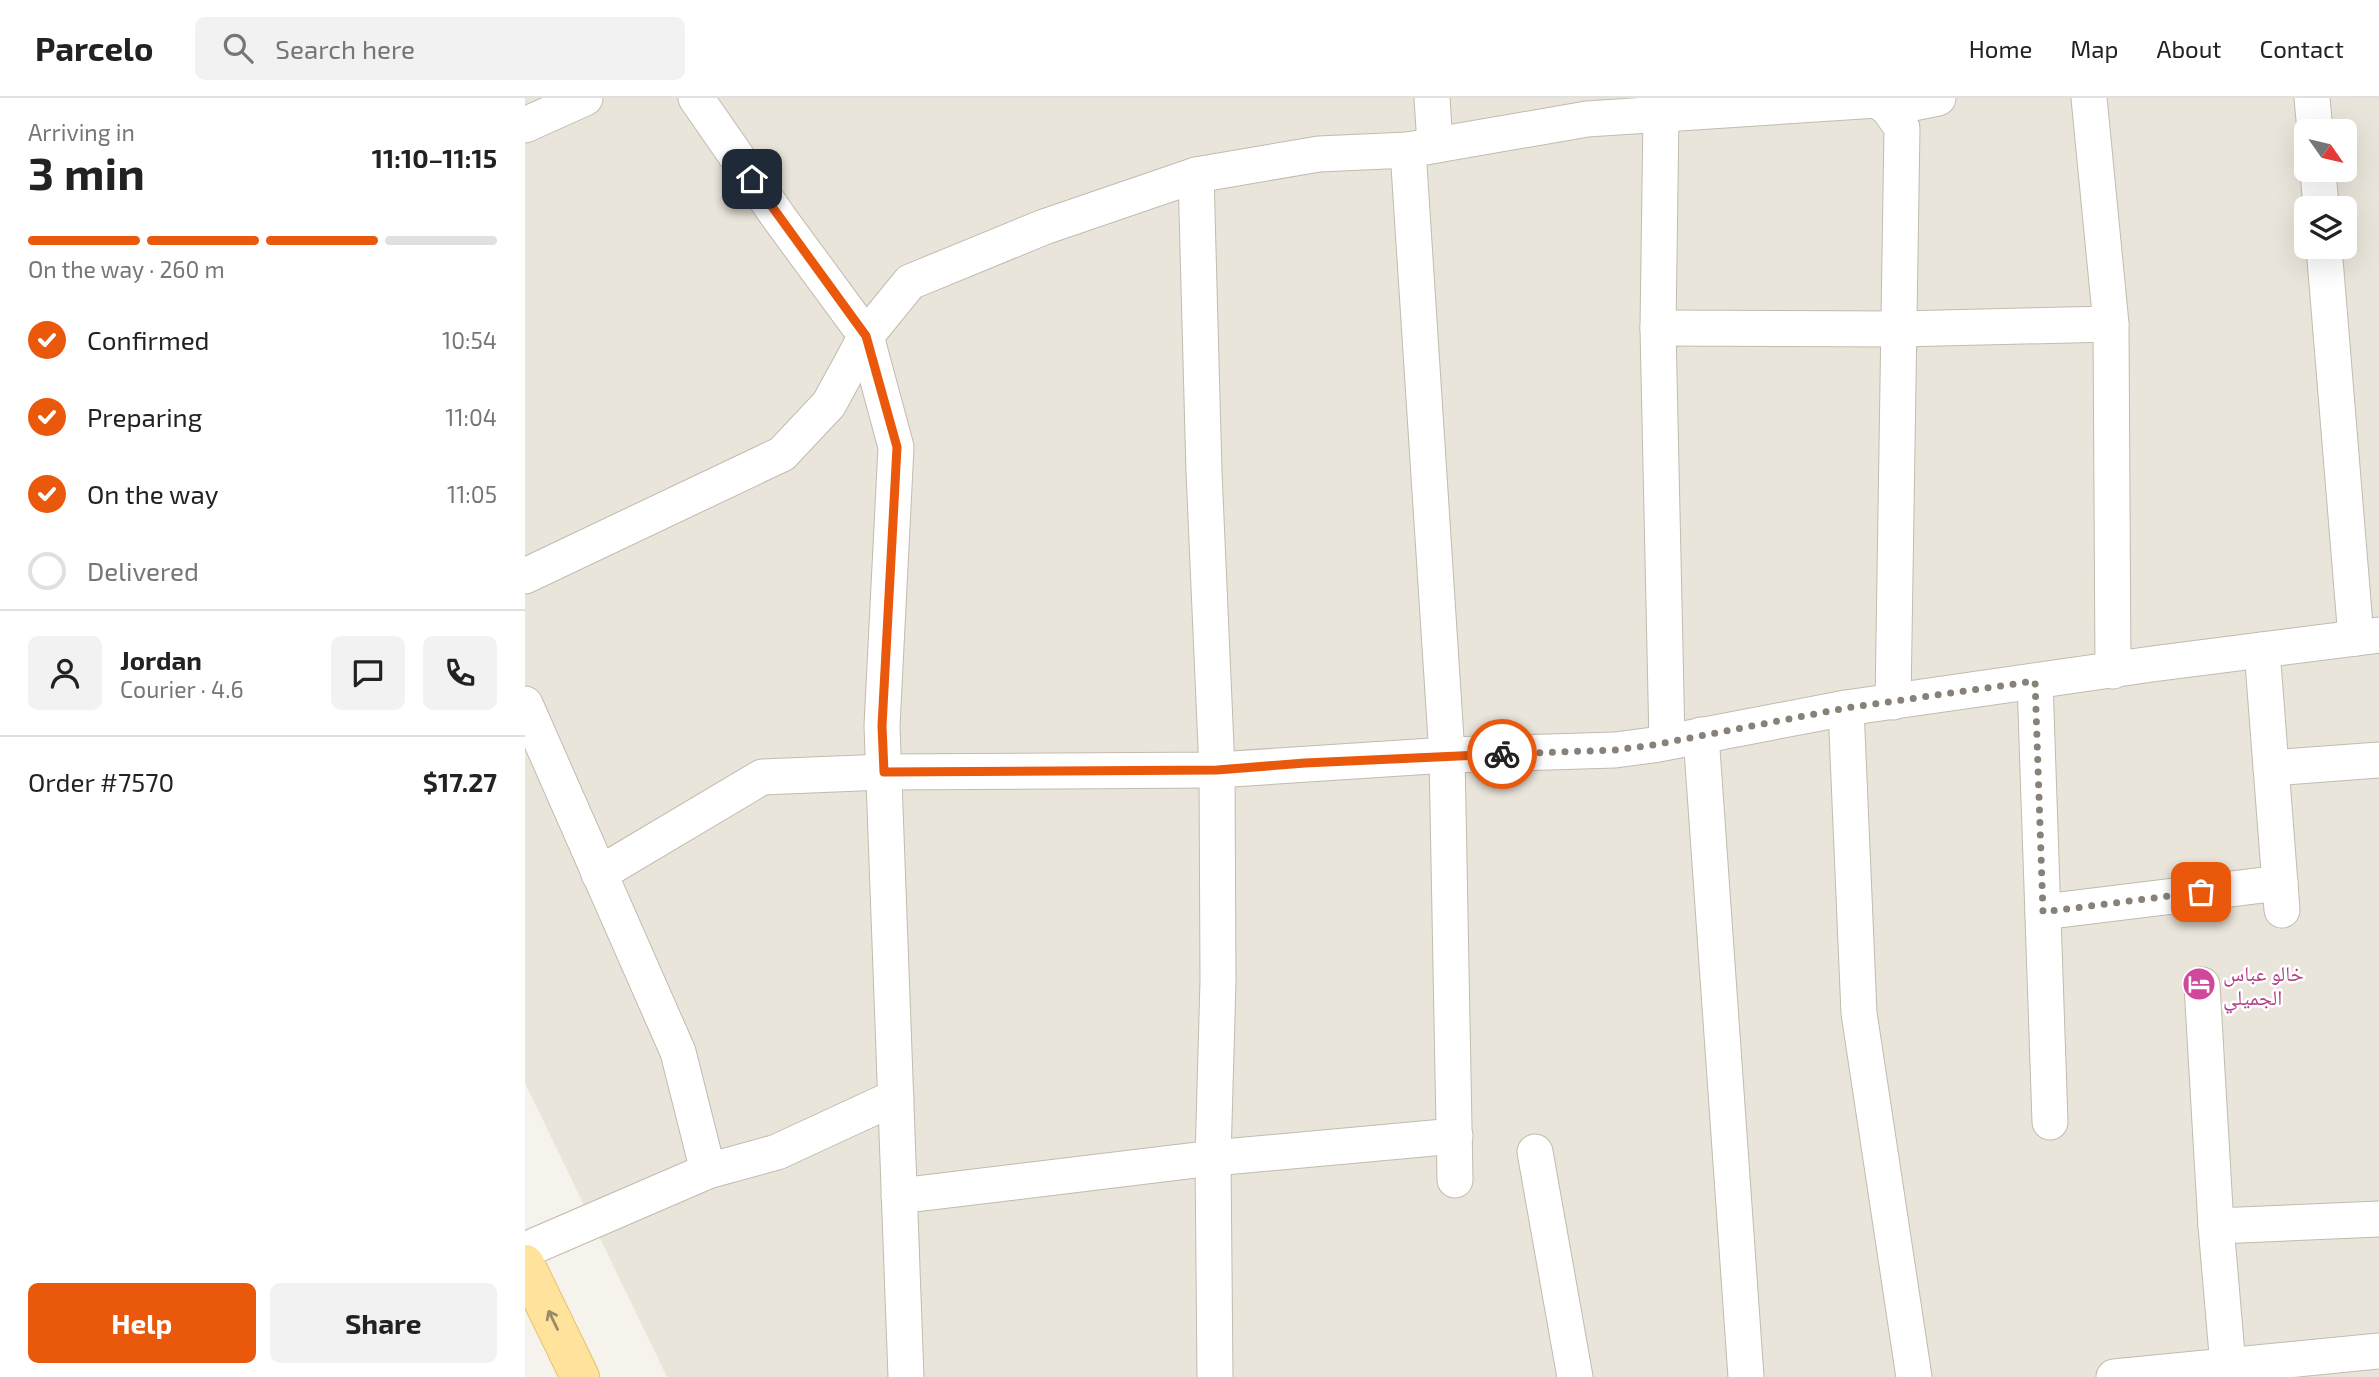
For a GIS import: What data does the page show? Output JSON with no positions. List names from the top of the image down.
{
  "places": {
    "hotel": ["خالو عباس الجميلي"]
  },
  "north": "bottom right",
  "page": {
    "header": "Parcelo",
    "search": "Search here",
    "nav": [
      "Home",
      "Map",
      "About",
      "Contact"
    ],
    "heading": ["3 min", "Arriving in", "11:10–11:15"],
    "panel": [
      "Jordan",
      "Courier · 4.6",
      "Order #7570",
      "$17.27"
    ],
    "bar": "On the way · 260 m",
    "list": [
      ["Confirmed", "10:54"],
      ["Preparing", "11:04"],
      ["On the way", "11:05"],
      "Delivered"
    ],
    "buttons": ["Help", "Share"]
  }
}
